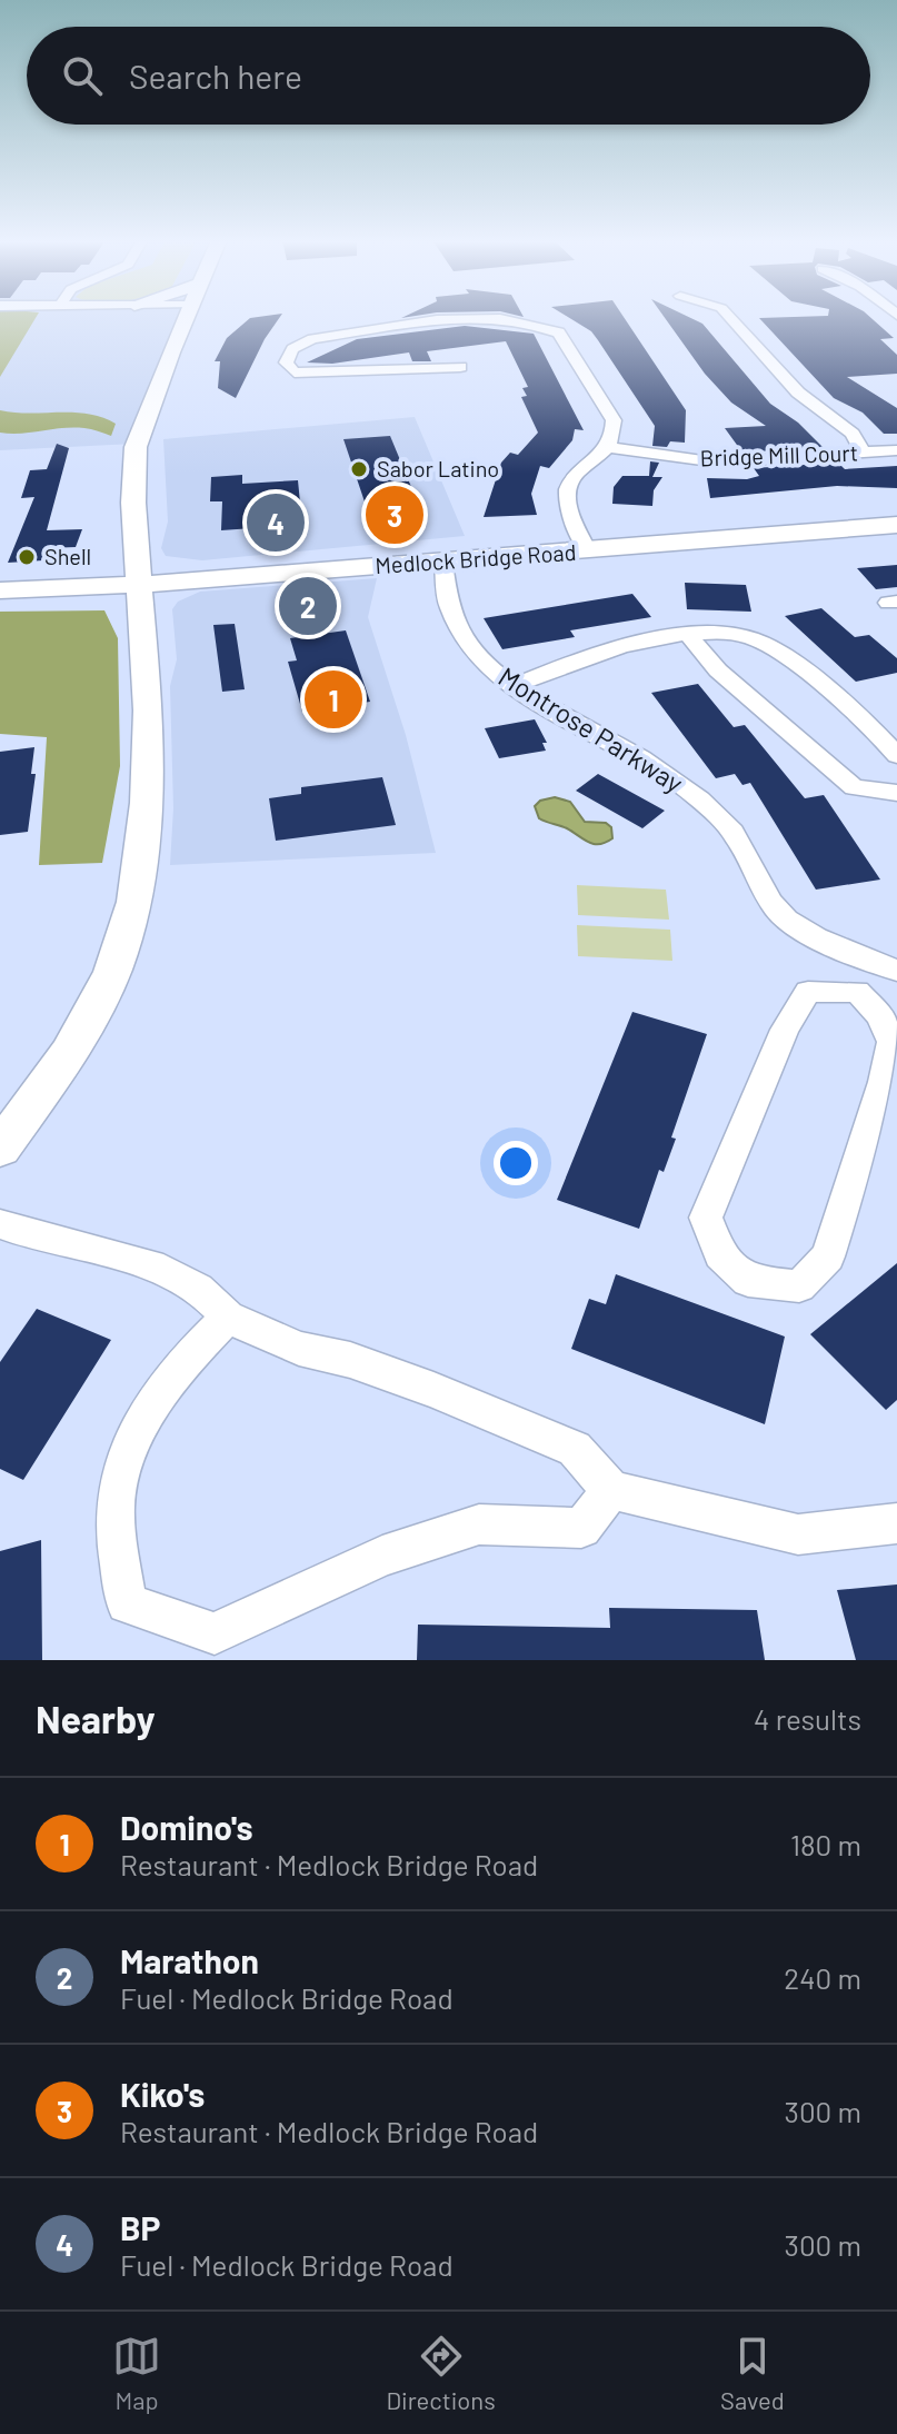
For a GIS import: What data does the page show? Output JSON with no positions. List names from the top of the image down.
{
  "streets": {
    "main road": ["Medlock Bridge Road"],
    "street": ["Bridge Mill Court", "Montrose Parkway"]
  },
  "crossings": [
    ["Medlock Bridge Road", "Montrose Parkway"]
  ],
  "places": ["Sabor Latino", "Shell"],
  "page": {
    "search": "Search here",
    "pins": [
      "3",
      "4",
      "2",
      "1"
    ],
    "heading": ["Nearby", "4 results"],
    "list": [
      {
        "mark": "1",
        "name": "Domino's",
        "note": "Restaurant · Medlock Bridge Road",
        "value": "180 m"
      },
      {
        "mark": "2",
        "name": "Marathon",
        "note": "Fuel · Medlock Bridge Road",
        "value": "240 m"
      },
      {
        "mark": "3",
        "name": "Kiko's",
        "note": "Restaurant · Medlock Bridge Road",
        "value": "300 m"
      },
      {
        "mark": "4",
        "name": "BP",
        "note": "Fuel · Medlock Bridge Road",
        "value": "300 m"
      }
    ],
    "nav": ["Map", "Directions", "Saved"]
  }
}
